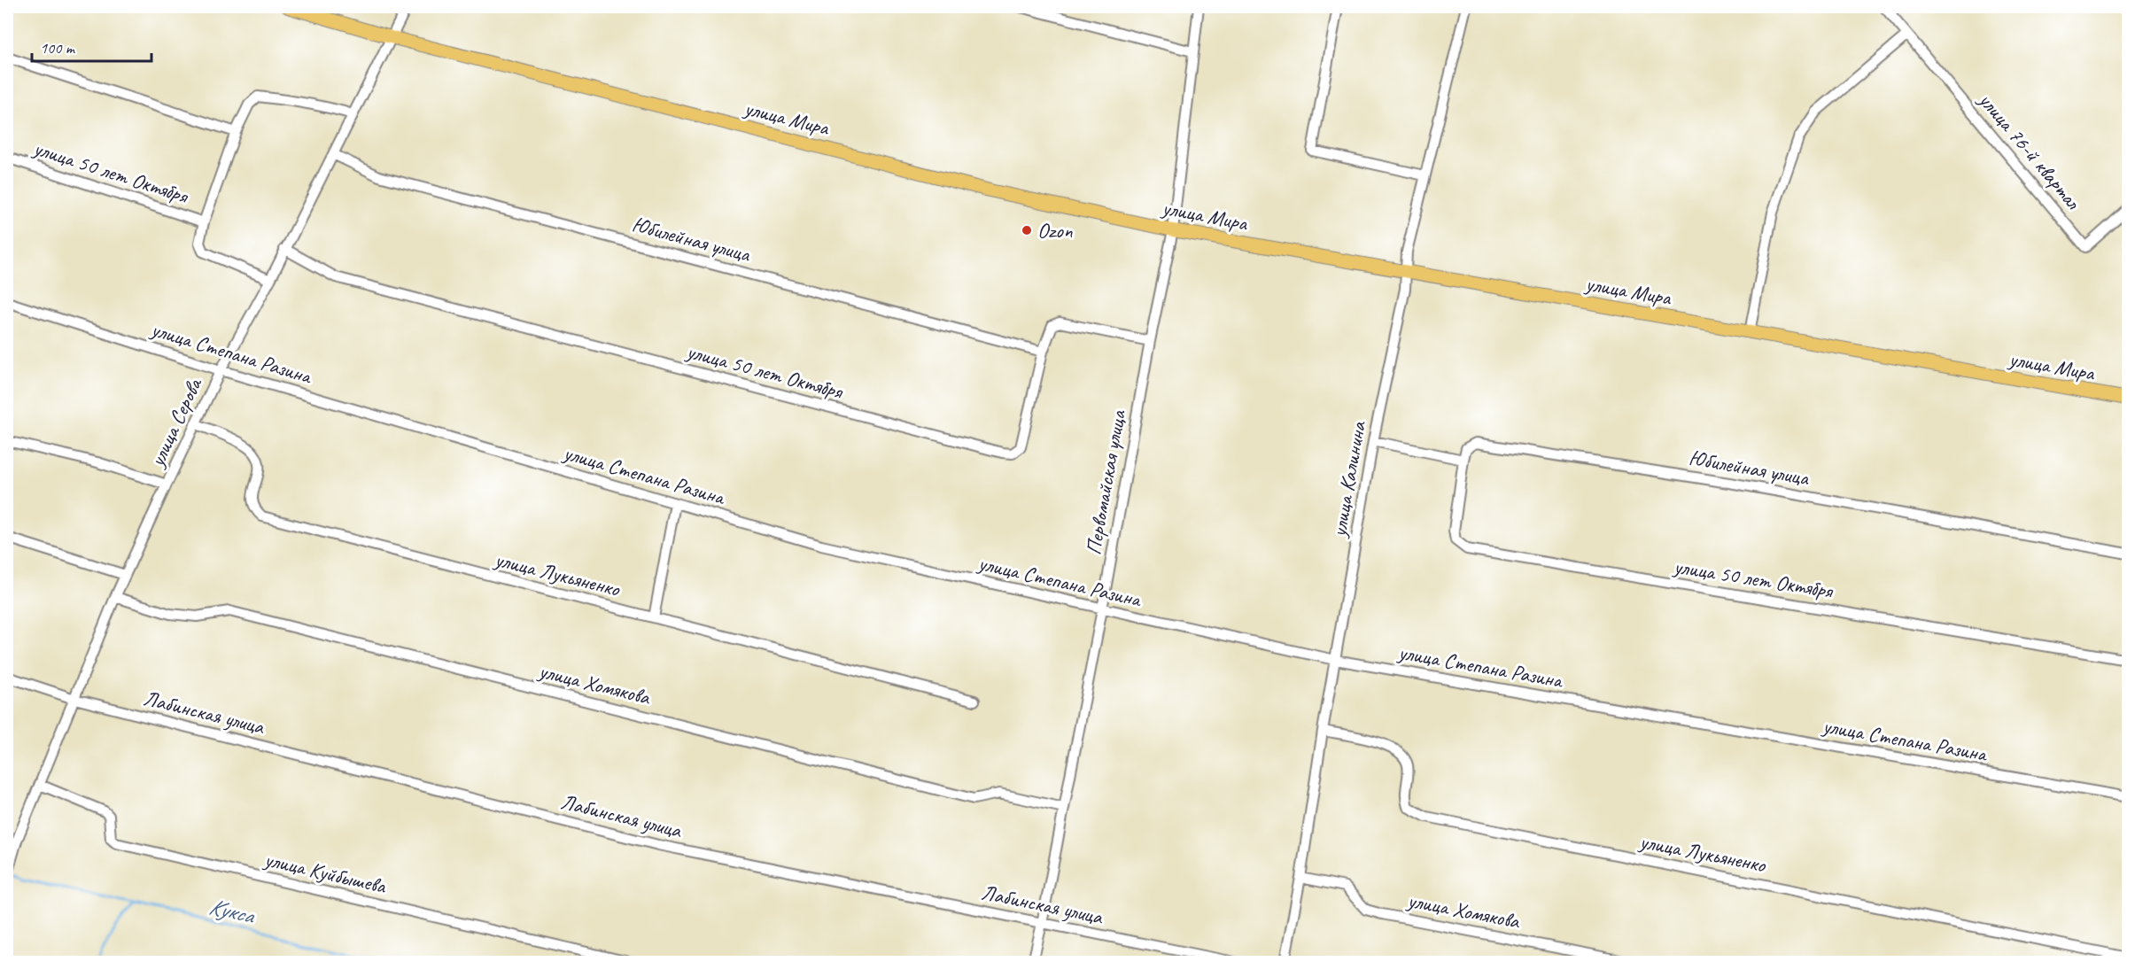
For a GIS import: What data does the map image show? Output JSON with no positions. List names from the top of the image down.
{
  "streets": {
    "main road": ["улица Мира"],
    "street": [
      "улица 76-й квартал",
      "улица 50 лет Октября",
      "Юбилейная улица",
      "улица Степана Разина",
      "улица Серова",
      "улица Калинина",
      "Первомайская улица",
      "улица Лукьяненко",
      "улица Хомякова",
      "Лабинская улица",
      "улица Куйбышева"
    ]
  },
  "crossings": [
    ["улица Мира", "улица Серова"],
    ["улица Мира", "улица Калинина"],
    ["улица Мира", "Первомайская улица"],
    ["улица 50 лет Октября", "Юбилейная улица"],
    ["улица 50 лет Октября", "улица Серова"],
    ["улица 50 лет Октября", "Первомайская улица"],
    ["Юбилейная улица", "улица Серова"],
    ["улица Степана Разина", "улица Серова"],
    ["улица Степана Разина", "улица Калинина"],
    ["улица Степана Разина", "Первомайская улица"],
    ["улица Серова", "улица Лукьяненко"],
    ["улица Серова", "улица Хомякова"],
    ["улица Серова", "Лабинская улица"],
    ["улица Серова", "улица Куйбышева"],
    ["улица Калинина", "улица Лукьяненко"],
    ["улица Калинина", "улица Хомякова"],
    ["Первомайская улица", "улица Хомякова"],
    ["Первомайская улица", "Лабинская улица"]
  ],
  "water": ["Кукса"],
  "places": ["Ozon"],
  "scale_bar": "100 m"
}
